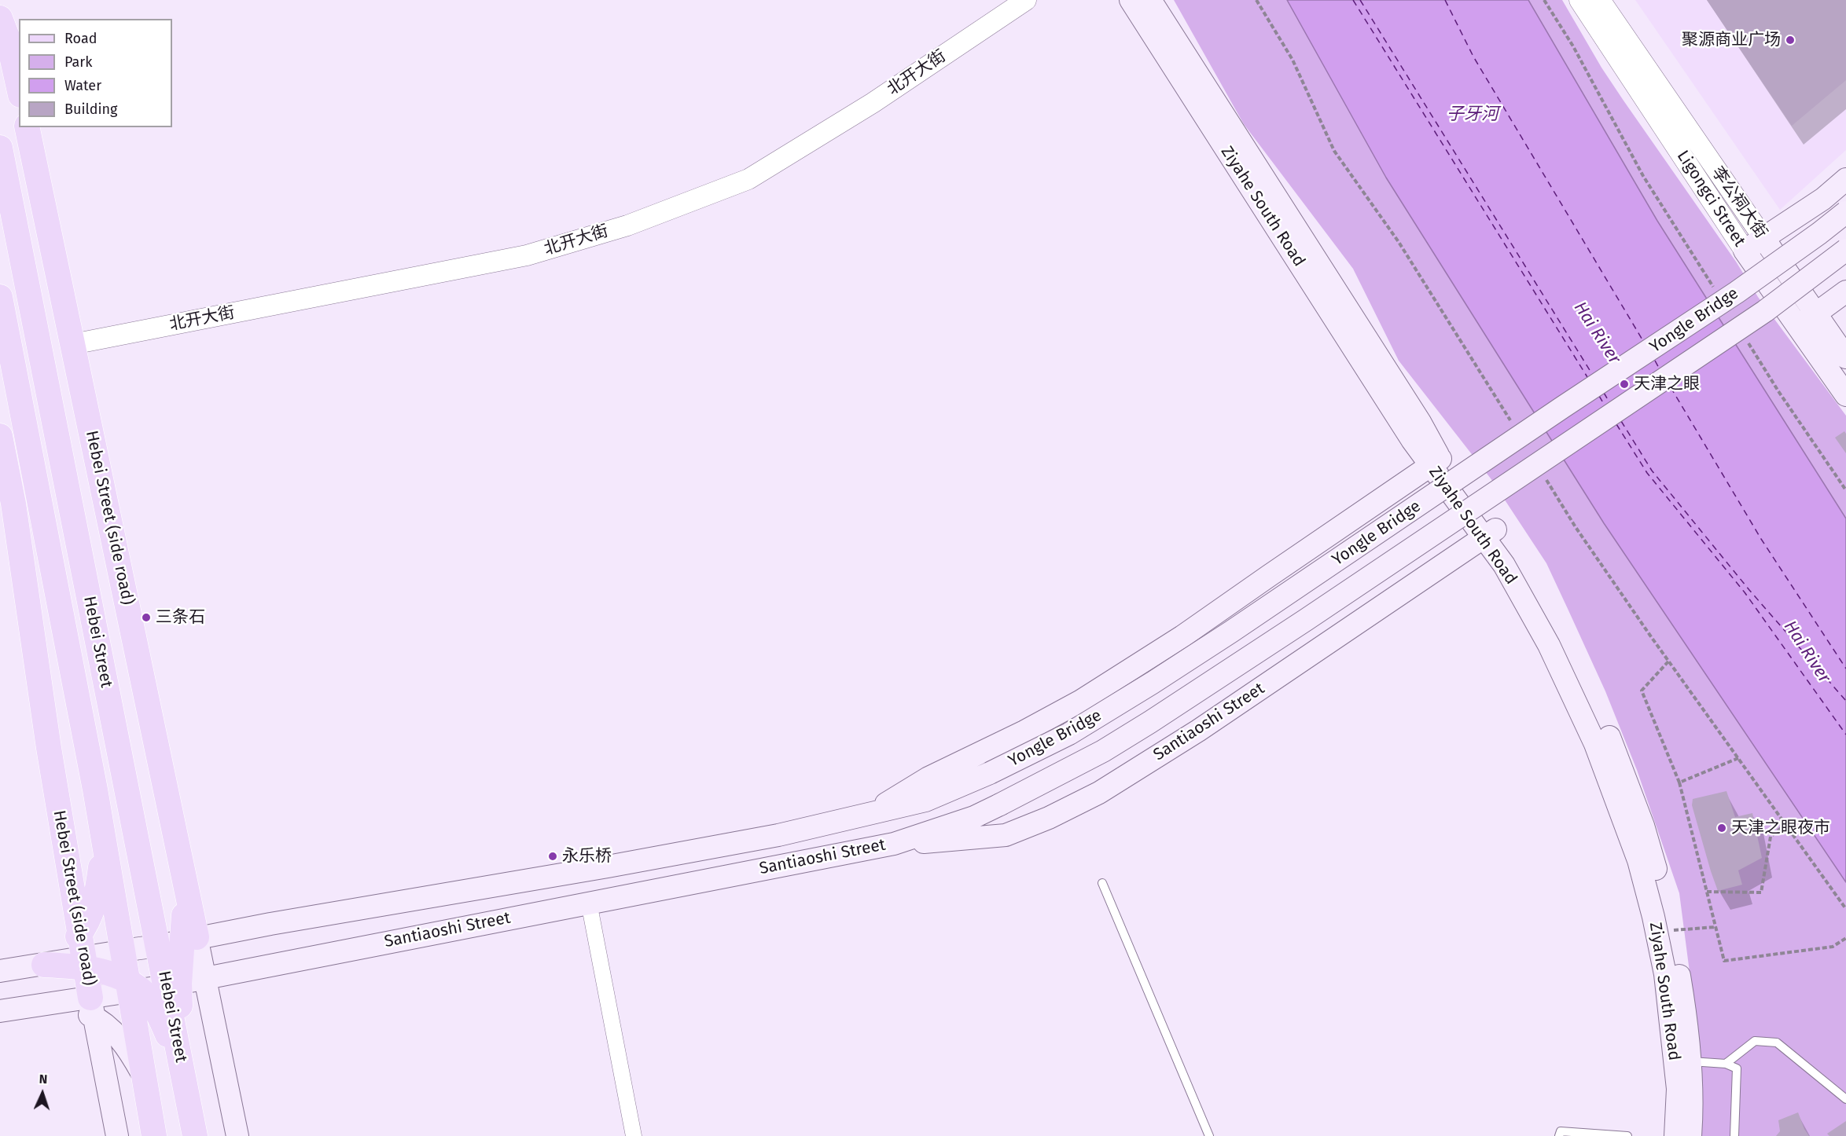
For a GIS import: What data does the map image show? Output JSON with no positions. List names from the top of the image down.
{
  "streets": {
    "main road": [
      "Ligongci Street",
      "李公祠大街",
      "Ziyahe South Road",
      "Yongle Bridge",
      "Hebei Street (side road)",
      "Hebei Street",
      "Santiaoshi Street"
    ],
    "street": ["北开大街"]
  },
  "crossings": [
    ["北开大街", "Hebei Street (side road)"],
    ["Ziyahe South Road", "Santiaoshi Street"],
    ["Yongle Bridge", "Santiaoshi Street"],
    ["Hebei Street (side road)", "Hebei Street"],
    ["Hebei Street (side road)", "Santiaoshi Street"],
    ["Hebei Street", "Santiaoshi Street"]
  ],
  "water": ["子牙河", "Hai River"],
  "places": [
    "聚源商业广场",
    "天津之眼",
    "三条石",
    "天津之眼夜市",
    "永乐桥"
  ],
  "legend": [
    "Road",
    "Park",
    "Water",
    "Building"
  ],
  "north": "top"
}
